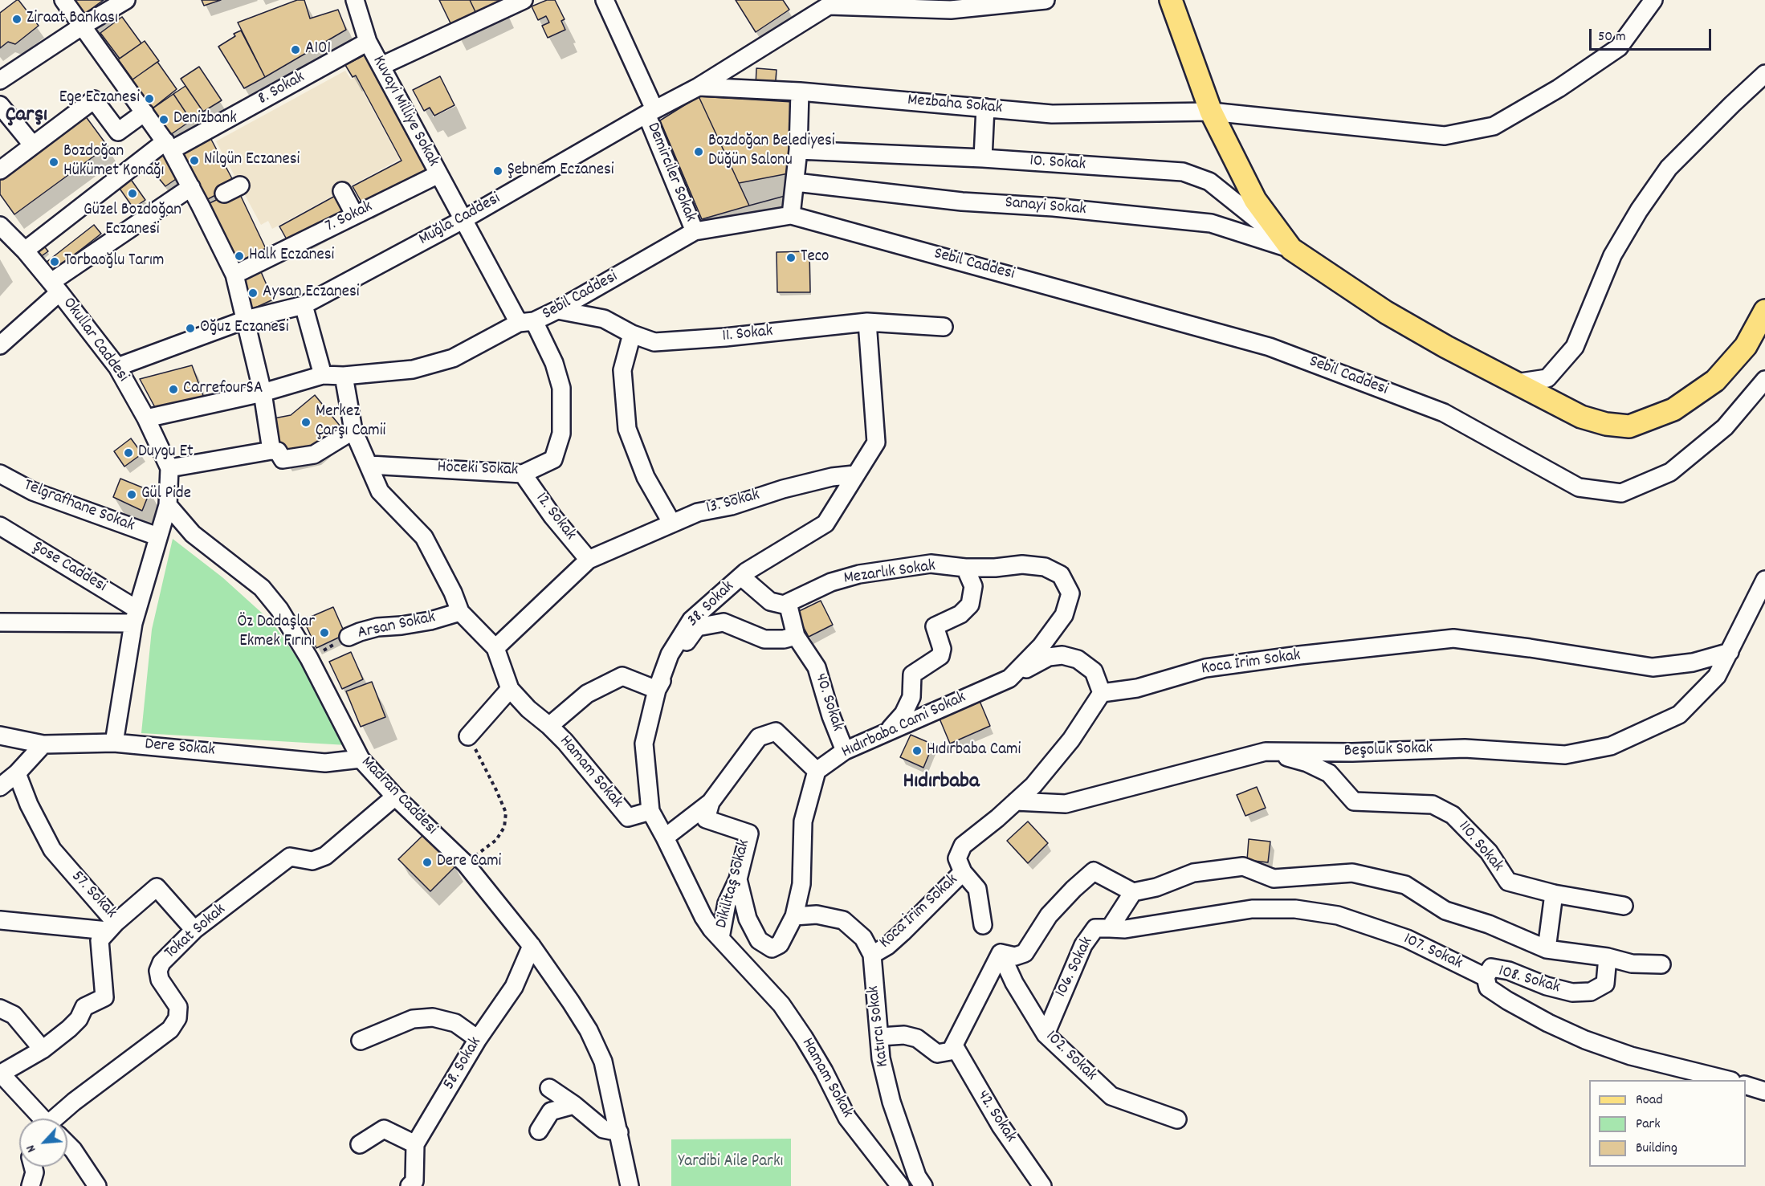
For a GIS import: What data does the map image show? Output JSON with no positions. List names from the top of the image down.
{
  "streets": {
    "street": [
      "8. Sokak",
      "Mezbaha Sokak",
      "Kuvayi Milliye Sokak",
      "10. Sokak",
      "Demirciler Sokak",
      "Sanayi Sokak",
      "7. Sokak",
      "Muğla Caddesi",
      "Sebil Caddesi",
      "11. Sokak",
      "Okullar Caddesi",
      "Höceki Sokak",
      "13. Sokak",
      "Telgrafhane Sokak",
      "12. Sokak",
      "Şose Caddesi",
      "Mezarlık Sokak",
      "38. Sokak",
      "Arsan Sokak",
      "Koca İrim Sokak",
      "40. Sokak",
      "Hıdırbaba Cami Sokak",
      "Dere Sokak",
      "Beşoluk Sokak",
      "Hamam Sokak",
      "Madran Caddesi",
      "110. Sokak",
      "Dikilitaş Sokak",
      "57. Sokak",
      "Tokat Sokak",
      "107. Sokak",
      "106. Sokak",
      "108. Sokak",
      "Katırcı Sokak",
      "102. Sokak",
      "58. Sokak",
      "42. Sokak"
    ]
  },
  "crossings": [
    ["8. Sokak", "Kuvayi Milliye Sokak"],
    ["8. Sokak", "Okullar Caddesi"],
    ["Mezbaha Sokak", "Muğla Caddesi"],
    ["Kuvayi Milliye Sokak", "7. Sokak"],
    ["Kuvayi Milliye Sokak", "Muğla Caddesi"],
    ["Kuvayi Milliye Sokak", "Sebil Caddesi"],
    ["Kuvayi Milliye Sokak", "Höceki Sokak"],
    ["10. Sokak", "Sanayi Sokak"],
    ["Demirciler Sokak", "Muğla Caddesi"],
    ["Demirciler Sokak", "Sebil Caddesi"],
    ["Muğla Caddesi", "Okullar Caddesi"],
    ["Sebil Caddesi", "11. Sokak"],
    ["Sebil Caddesi", "Okullar Caddesi"],
    ["Sebil Caddesi", "Höceki Sokak"],
    ["Sebil Caddesi", "Hamam Sokak"],
    ["Höceki Sokak", "12. Sokak"],
    ["Höceki Sokak", "Hamam Sokak"],
    ["13. Sokak", "12. Sokak"],
    ["13. Sokak", "38. Sokak"],
    ["13. Sokak", "Hamam Sokak"],
    ["Mezarlık Sokak", "40. Sokak"],
    ["Mezarlık Sokak", "Hıdırbaba Cami Sokak"],
    ["38. Sokak", "Hamam Sokak"],
    ["Arsan Sokak", "Hamam Sokak"],
    ["Arsan Sokak", "Madran Caddesi"],
    ["Koca İrim Sokak", "Beşoluk Sokak"],
    ["Koca İrim Sokak", "Katırcı Sokak"],
    ["40. Sokak", "Hıdırbaba Cami Sokak"],
    ["Dere Sokak", "Madran Caddesi"],
    ["Beşoluk Sokak", "110. Sokak"],
    ["Hamam Sokak", "Dikilitaş Sokak"],
    ["Madran Caddesi", "Tokat Sokak"],
    ["Madran Caddesi", "58. Sokak"],
    ["57. Sokak", "Tokat Sokak"],
    ["107. Sokak", "106. Sokak"],
    ["107. Sokak", "108. Sokak"],
    ["106. Sokak", "102. Sokak"]
  ],
  "districts": ["Çarşı", "Hıdırbaba"],
  "parks": ["Yardibi Aile Parkı"],
  "places": [
    "Ziraat Bankası",
    "A101",
    "Ege Eczanesi",
    "Denizbank",
    "Bozdoğan Belediyesi Düğün Salonu",
    "Nilgün Eczanesi",
    "Bozdoğan Hükümet Konağı",
    "Şebnem Eczanesi",
    "Güzel Bozdoğan Eczanesi",
    "Halk Eczanesi",
    "Teco",
    "Torbaoğlu Tarım",
    "Aysan Eczanesi",
    "Oğuz Eczanesi",
    "CarrefourSA",
    "Merkez Çarşı Camii",
    "Duygu Et",
    "Gül Pide",
    "Öz Dadaşlar Ekmek Fırını",
    "Hıdırbaba Cami",
    "Dere Cami"
  ],
  "legend": ["Road", "Park", "Building"],
  "scale_bar": "50 m",
  "north": "bottom left"
}
